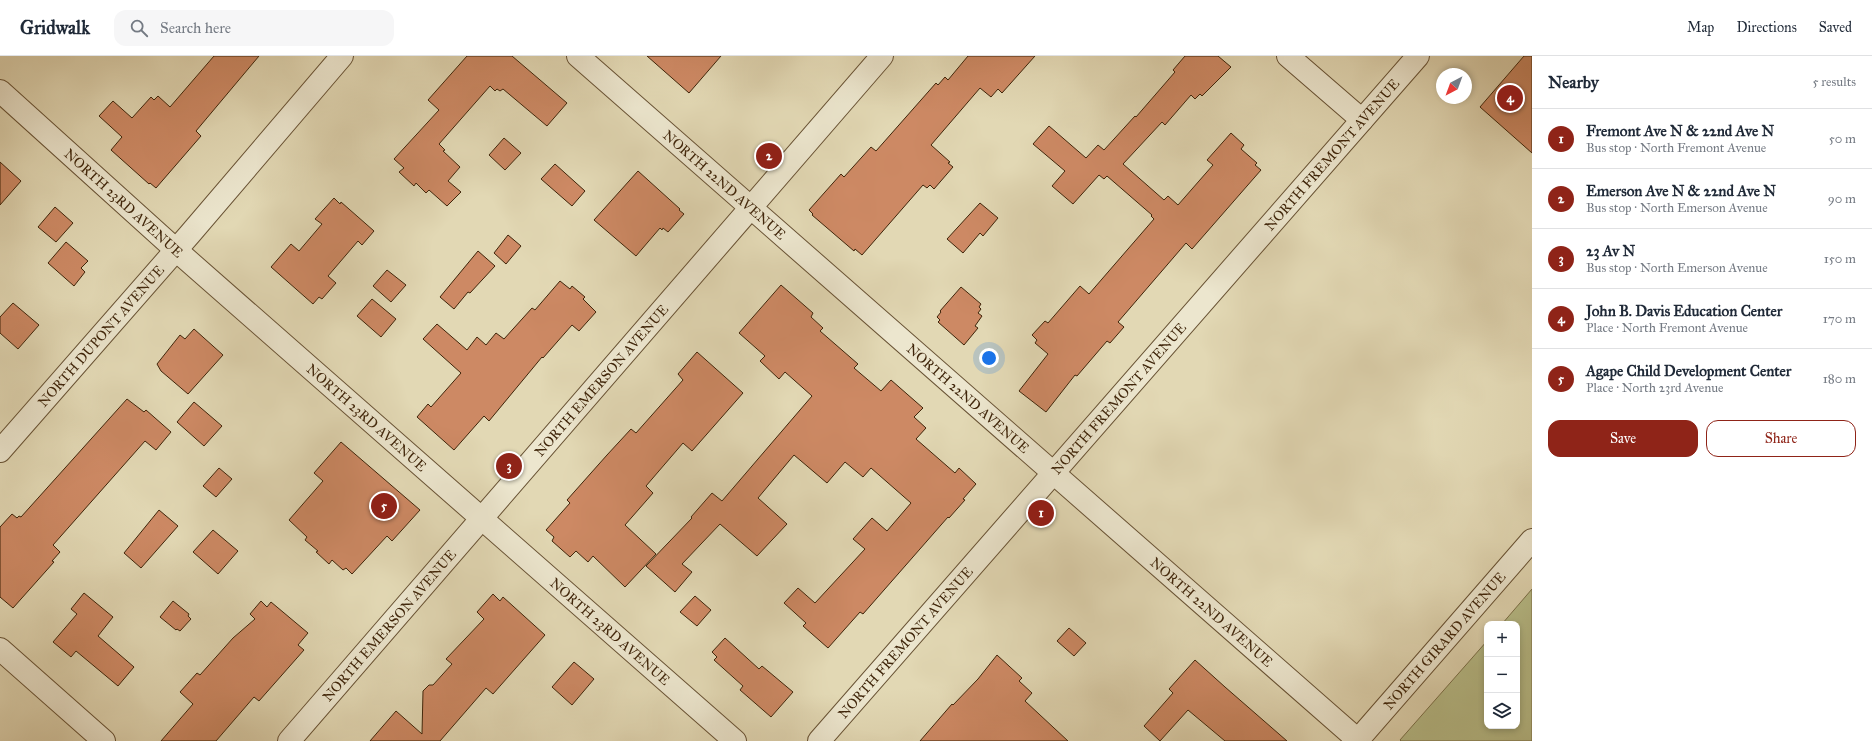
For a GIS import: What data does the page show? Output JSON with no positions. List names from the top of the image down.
{
  "streets": {
    "street": [
      "NORTH FREMONT AVENUE",
      "NORTH 22ND AVENUE",
      "NORTH 23RD AVENUE",
      "NORTH DUPONT AVENUE",
      "NORTH EMERSON AVENUE",
      "NORTH GIRARD AVENUE"
    ]
  },
  "crossings": [
    ["NORTH FREMONT AVENUE", "NORTH 22ND AVENUE"],
    ["NORTH 22ND AVENUE", "NORTH EMERSON AVENUE"],
    ["NORTH 22ND AVENUE", "NORTH GIRARD AVENUE"],
    ["NORTH 23RD AVENUE", "NORTH DUPONT AVENUE"],
    ["NORTH 23RD AVENUE", "NORTH EMERSON AVENUE"]
  ],
  "north": "bottom left",
  "page": {
    "header": "Gridwalk",
    "search": "Search here",
    "nav": ["Map", "Directions", "Saved"],
    "heading": ["Nearby", "5 results"],
    "pins": [
      "4",
      "2",
      "3",
      "5",
      "1"
    ],
    "list": [
      {
        "mark": "1",
        "name": "Fremont Ave N & 22nd Ave N",
        "note": "Bus stop · North Fremont Avenue",
        "value": "50 m"
      },
      {
        "mark": "2",
        "name": "Emerson Ave N & 22nd Ave N",
        "note": "Bus stop · North Emerson Avenue",
        "value": "90 m"
      },
      {
        "mark": "3",
        "name": "23 Av N",
        "note": "Bus stop · North Emerson Avenue",
        "value": "150 m"
      },
      {
        "mark": "4",
        "name": "John B. Davis Education Center",
        "note": "Place · North Fremont Avenue",
        "value": "170 m"
      },
      {
        "mark": "5",
        "name": "Agape Child Development Center",
        "note": "Place · North 23rd Avenue",
        "value": "180 m"
      }
    ],
    "buttons": ["Save", "Share"],
    "map_buttons": ["+", "−"]
  }
}
